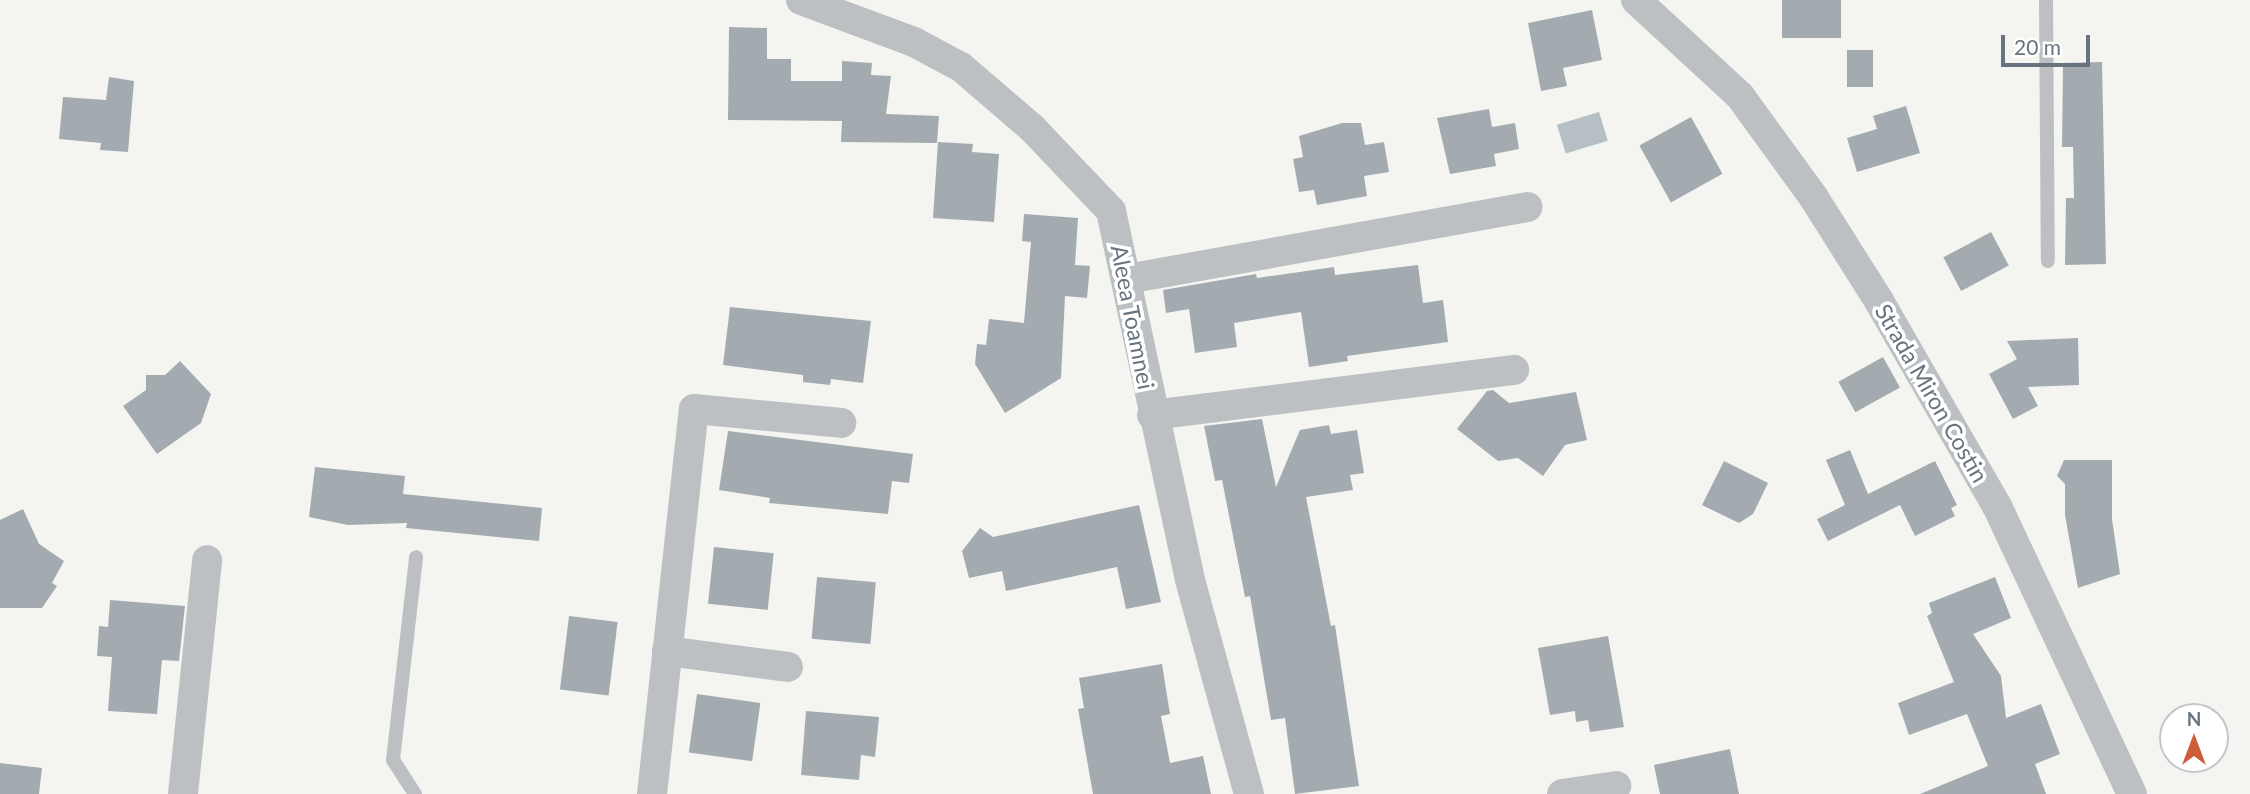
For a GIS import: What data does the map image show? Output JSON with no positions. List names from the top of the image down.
{
  "streets": {
    "street": ["Aleea Toamnei", "Strada Miron Costin"]
  },
  "scale_bar": "20 m",
  "north": "top"
}
